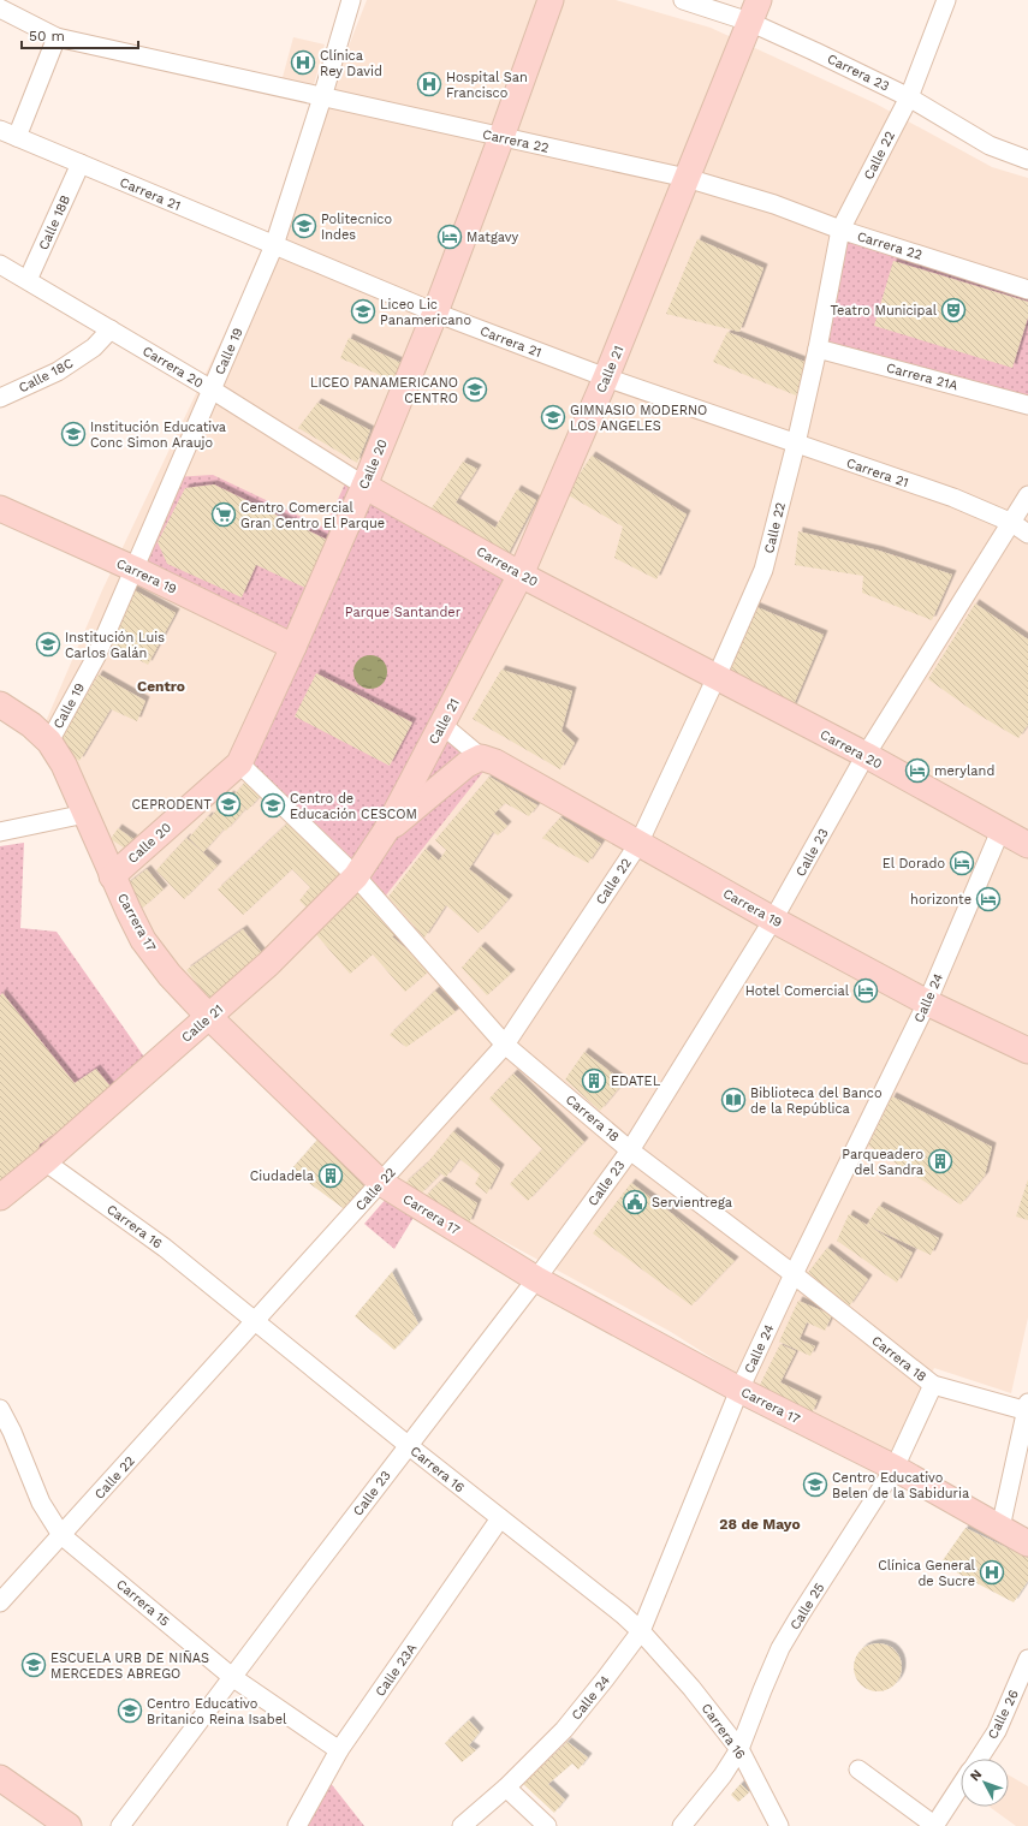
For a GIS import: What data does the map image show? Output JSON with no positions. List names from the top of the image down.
{
  "streets": {
    "main road": [
      "Carrera 20",
      "Calle 21",
      "Calle 20",
      "Carrera 19",
      "Carrera 17"
    ],
    "street": [
      "Carrera 23",
      "Carrera 22",
      "Calle 22",
      "Carrera 21",
      "Calle 18B",
      "Calle 19",
      "Calle 18C",
      "Carrera 21A",
      "Calle 23",
      "Calle 24",
      "Carrera 18",
      "Carrera 16",
      "Carrera 15",
      "Calle 25",
      "Calle 23A",
      "Calle 26"
    ]
  },
  "crossings": [
    ["Carrera 23", "Calle 22"],
    ["Carrera 23", "Calle 21"],
    ["Carrera 22", "Calle 22"],
    ["Carrera 22", "Calle 19"],
    ["Carrera 22", "Calle 21"],
    ["Carrera 22", "Calle 20"],
    ["Calle 22", "Carrera 21"],
    ["Calle 22", "Carrera 20"],
    ["Calle 22", "Carrera 21A"],
    ["Calle 22", "Carrera 19"],
    ["Calle 22", "Carrera 17"],
    ["Calle 22", "Carrera 18"],
    ["Calle 22", "Carrera 16"],
    ["Calle 22", "Carrera 15"],
    ["Carrera 21", "Calle 18B"],
    ["Carrera 21", "Calle 19"],
    ["Carrera 21", "Calle 21"],
    ["Carrera 21", "Calle 20"],
    ["Carrera 21", "Calle 23"],
    ["Calle 18B", "Carrera 20"],
    ["Calle 19", "Carrera 20"],
    ["Calle 19", "Carrera 19"],
    ["Calle 19", "Carrera 17"],
    ["Carrera 20", "Calle 21"],
    ["Carrera 20", "Calle 18C"],
    ["Carrera 20", "Calle 20"],
    ["Carrera 20", "Calle 23"],
    ["Carrera 20", "Calle 24"],
    ["Calle 21", "Carrera 19"],
    ["Calle 21", "Carrera 17"],
    ["Calle 21", "Carrera 18"],
    ["Calle 21", "Carrera 16"],
    ["Calle 20", "Carrera 19"],
    ["Calle 20", "Carrera 17"],
    ["Calle 20", "Carrera 18"],
    ["Carrera 19", "Calle 23"],
    ["Carrera 19", "Calle 24"],
    ["Calle 23", "Carrera 17"],
    ["Calle 23", "Carrera 18"],
    ["Calle 23", "Carrera 16"],
    ["Calle 23", "Carrera 15"],
    ["Carrera 17", "Calle 24"],
    ["Carrera 17", "Calle 25"],
    ["Calle 24", "Carrera 18"],
    ["Calle 24", "Carrera 16"],
    ["Carrera 18", "Calle 25"],
    ["Carrera 16", "Calle 25"],
    ["Carrera 16", "Calle 23A"],
    ["Carrera 15", "Calle 23A"]
  ],
  "districts": ["Centro", "28 de Mayo"],
  "parks": ["Parque Santander"],
  "places": {
    "hospital": ["Clínica Rey David", "Hospital San Francisco", "Clínica General de Sucre"],
    "school or university": [
      "Politecnico Indes",
      "Liceo Lic Panamericano",
      "LICEO PANAMERICANO CENTRO",
      "GIMNASIO MODERNO LOS ANGELES",
      "Institución Educativa Conc Simon Araujo",
      "Institución Luis Carlos Galán",
      "CEPRODENT",
      "Centro de Educación CESCOM",
      "Centro Educativo Belen de la Sabiduria",
      "ESCUELA URB DE NIÑAS MERCEDES ABREGO",
      "Centro Educativo Britanico Reina Isabel"
    ],
    "hotel": [
      "Matgavy",
      "meryland",
      "El Dorado",
      "horizonte",
      "Hotel Comercial"
    ],
    "theatre": ["Teatro Municipal"],
    "supermarket": ["Centro Comercial Gran Centro El Parque"],
    "building": ["EDATEL", "Parqueadero del Sandra", "Ciudadela"],
    "library": ["Biblioteca del Banco de la República"],
    "public building": ["Servientrega"]
  },
  "scale_bar": "50 m",
  "north": "top left"
}
